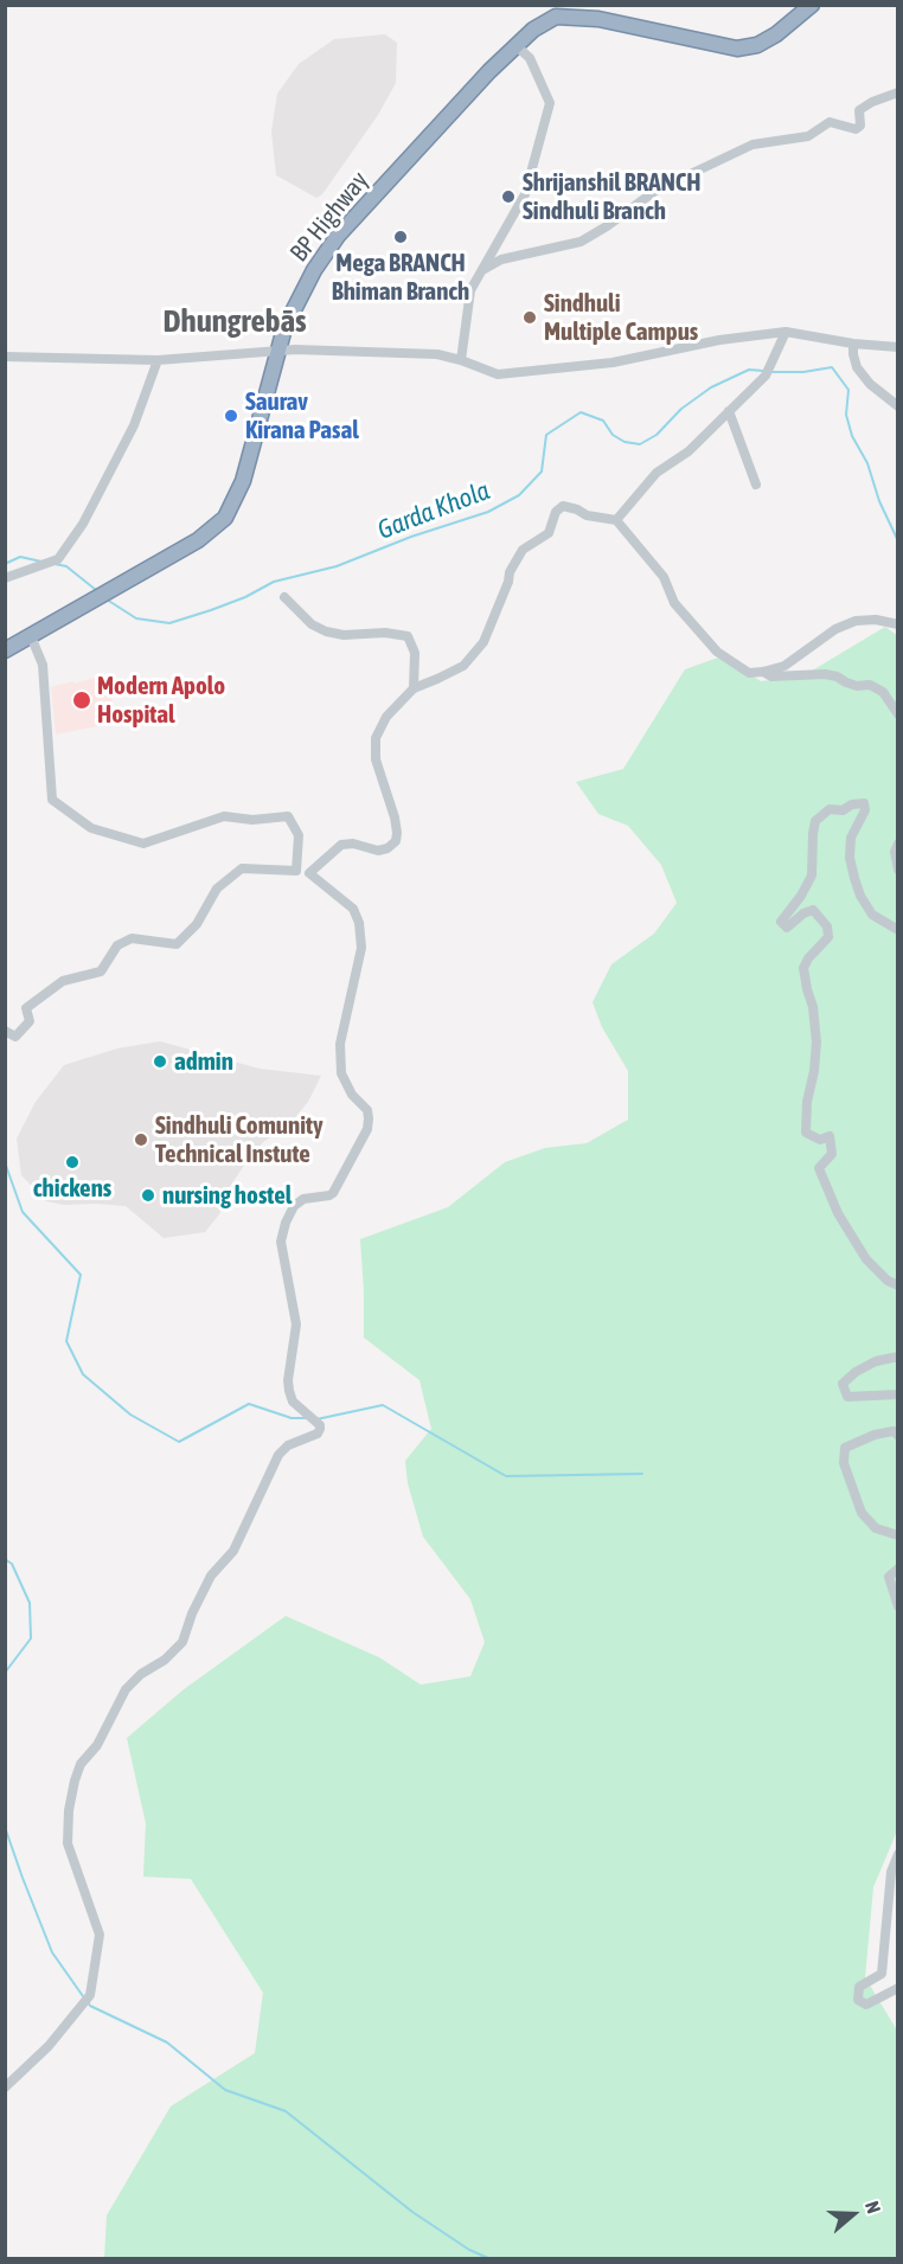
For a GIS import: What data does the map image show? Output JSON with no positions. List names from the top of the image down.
{
  "streets": {
    "highway": ["BP Highway"]
  },
  "districts": ["Dhungrebās"],
  "water": ["Garda Khola"],
  "places": [
    "Shrijanshil BRANCH Sindhuli Branch",
    "Mega BRANCH Bhiman Branch",
    "Sindhuli Multiple Campus",
    "Saurav Kirana Pasal",
    "Modern Apolo Hospital",
    "admin",
    "Sindhuli Comunity Technical Instute",
    "chickens",
    "nursing hostel"
  ],
  "north": "right"
}
